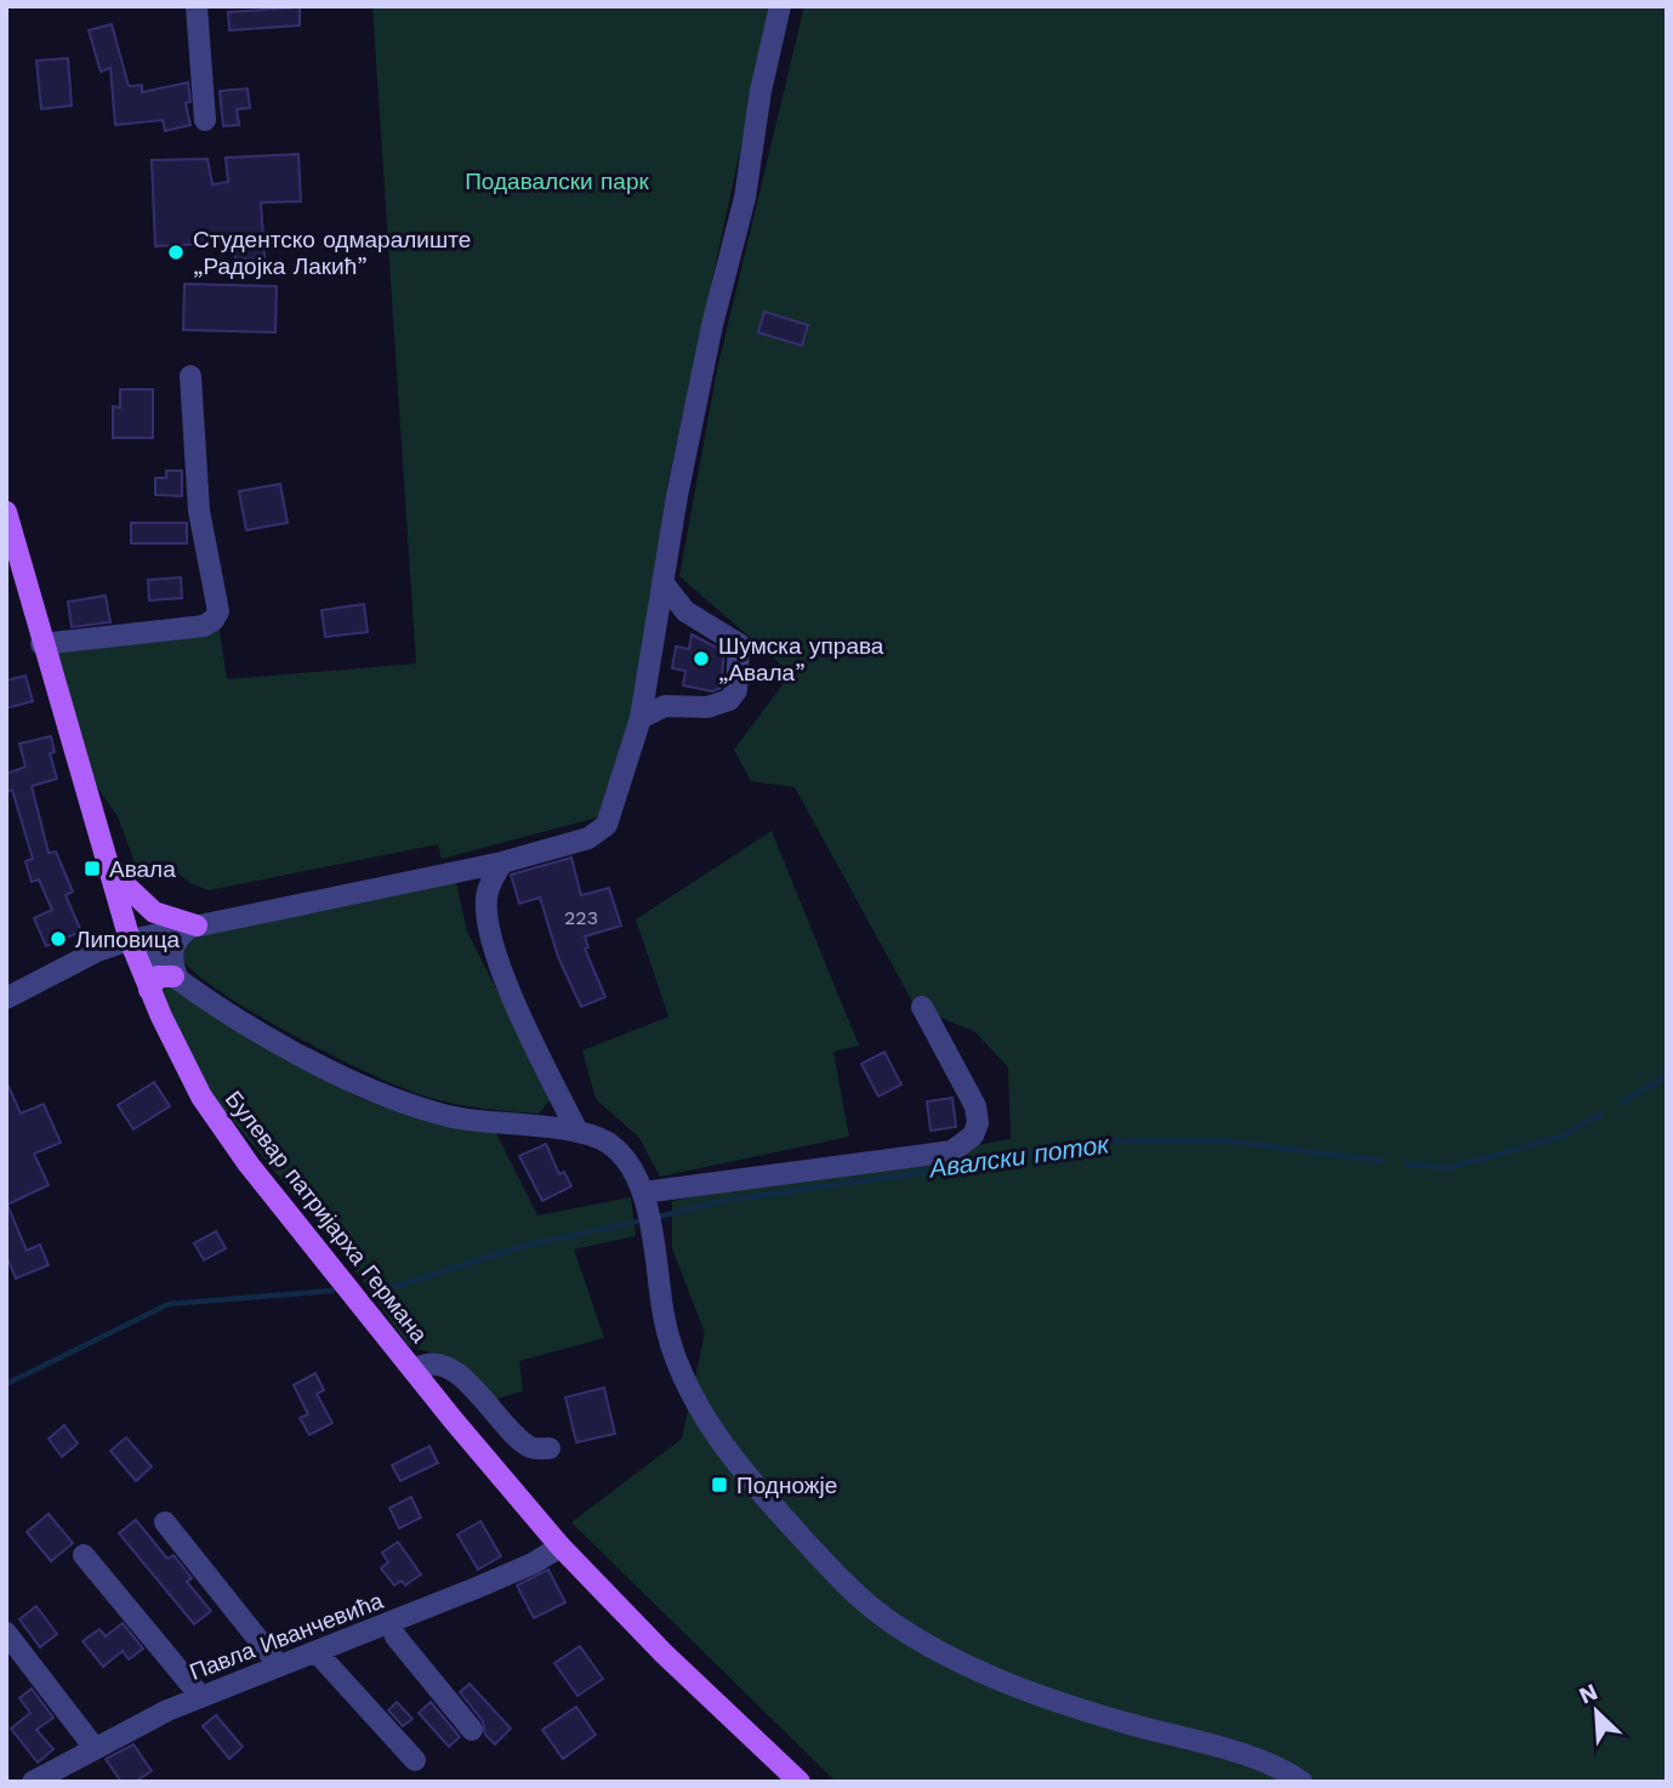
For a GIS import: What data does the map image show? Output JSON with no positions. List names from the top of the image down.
{
  "streets": {
    "main road": ["Булевар патријарха Германа"],
    "street": ["Павла Иванчевића"]
  },
  "crossings": [
    ["Булевар патријарха Германа", "Павла Иванчевића"]
  ],
  "water": ["Авалски поток"],
  "parks": ["Подавалски парк"],
  "places": {
    "other": ["Студентско одмаралиште „Радојка Лакић”", "Шумска управа „Авала”", "Липовица"],
    "transit": ["Авала", "Подножје"]
  },
  "house_numbers": ["223"],
  "north": "top left"
}
